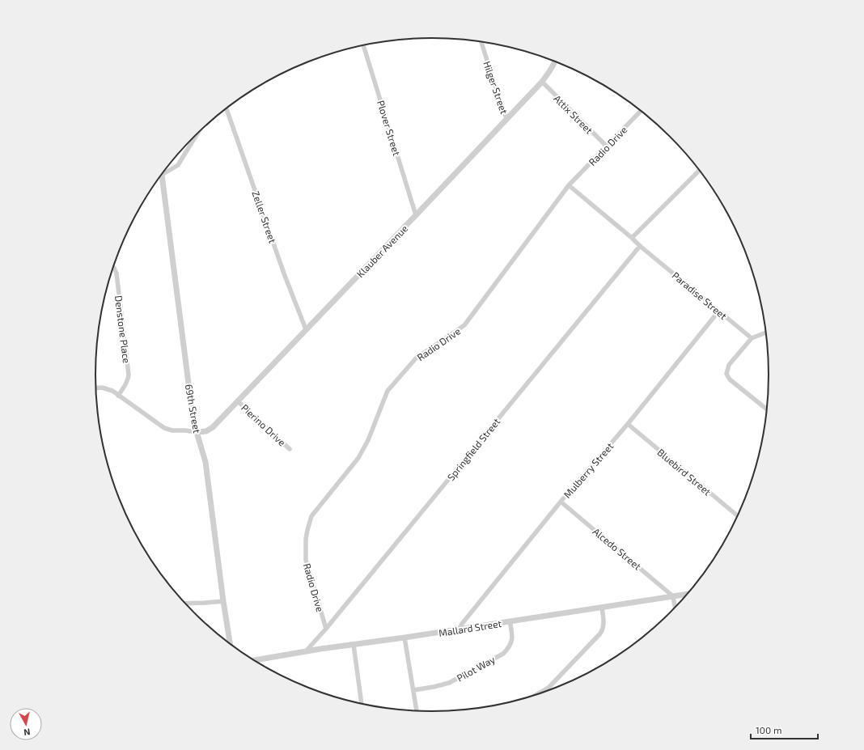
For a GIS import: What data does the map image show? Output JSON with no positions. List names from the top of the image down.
{
  "streets": {
    "street": [
      "Hilger Street",
      "Attix Street",
      "Plover Street",
      "Radio Drive",
      "Zeller Street",
      "Klauber Avenue",
      "Paradise Street",
      "Denstone Place",
      "69th Street",
      "Pierino Drive",
      "Springfield Street",
      "Mulberry Street",
      "Bluebird Street",
      "Alcedo Street",
      "Mallard Street",
      "Pilot Way"
    ]
  },
  "crossings": [
    ["Hilger Street", "Klauber Avenue"],
    ["Attix Street", "Radio Drive"],
    ["Attix Street", "Klauber Avenue"],
    ["Plover Street", "Klauber Avenue"],
    ["Radio Drive", "Paradise Street"],
    ["Radio Drive", "Springfield Street"],
    ["Zeller Street", "Klauber Avenue"],
    ["Klauber Avenue", "69th Street"],
    ["Klauber Avenue", "Pierino Drive"],
    ["Paradise Street", "Springfield Street"],
    ["Paradise Street", "Mulberry Street"],
    ["Springfield Street", "Mallard Street"],
    ["Mulberry Street", "Bluebird Street"],
    ["Mulberry Street", "Alcedo Street"],
    ["Mulberry Street", "Mallard Street"],
    ["Alcedo Street", "Mallard Street"],
    ["Mallard Street", "Pilot Way"]
  ],
  "scale_bar": "100 m",
  "north": "bottom"
}
